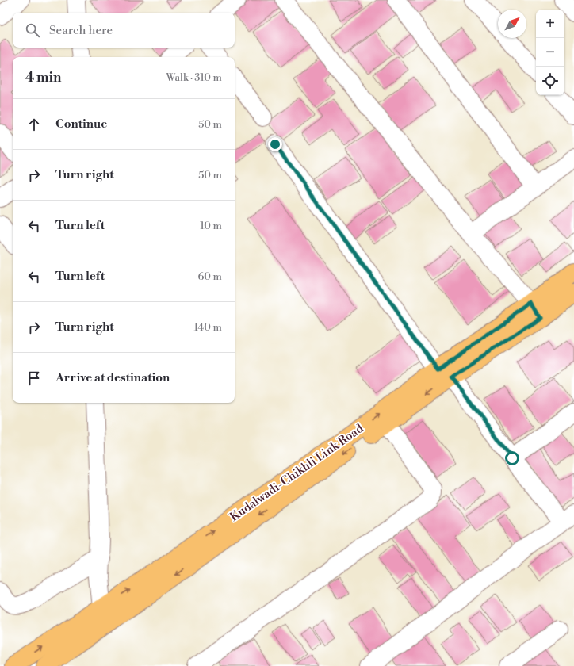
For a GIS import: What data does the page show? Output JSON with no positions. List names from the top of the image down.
{
  "streets": {
    "main road": ["Kudalwadi-Chikhli Link Road"]
  },
  "north": "top right",
  "page": {
    "map_buttons": ["+", "−"],
    "search": "Search here",
    "heading": ["4 min", "Walk · 310 m"],
    "list": [
      ["Continue", "50 m"],
      ["Turn right", "50 m"],
      ["Turn left", "10 m"],
      ["Turn left", "60 m"],
      ["Turn right", "140 m"],
      "Arrive at destination"
    ]
  }
}
